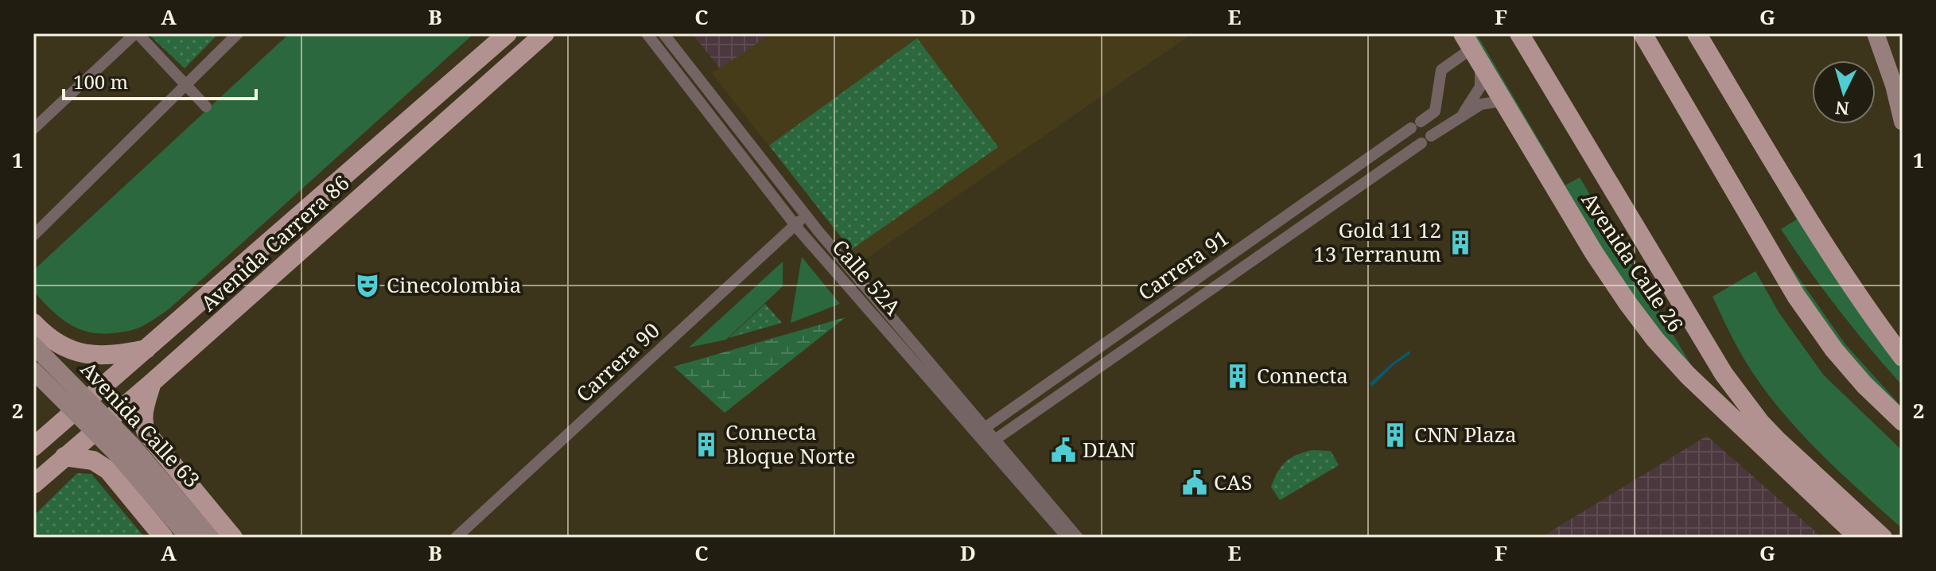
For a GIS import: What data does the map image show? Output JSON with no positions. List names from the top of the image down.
{
  "streets": {
    "main road": ["Avenida Carrera 86", "Avenida Calle 26", "Avenida Calle 63"],
    "street": ["Carrera 91", "Calle 52A", "Carrera 90"]
  },
  "crossings": [
    ["Avenida Calle 26", "Carrera 91"],
    ["Carrera 91", "Calle 52A"],
    ["Calle 52A", "Carrera 90"]
  ],
  "places": {
    "building": [
      "Gold 11 12 13 Terranum",
      "Connecta",
      "CNN Plaza",
      "Connecta Bloque Norte"
    ],
    "theatre": ["Cinecolombia"],
    "public building": ["DIAN", "CAS"]
  },
  "scale_bar": "100 m",
  "north": "bottom",
  "grid": {
    "columns": [
      "A",
      "B",
      "C",
      "D",
      "E",
      "F",
      "G"
    ],
    "rows": ["1", "2"]
  }
}
